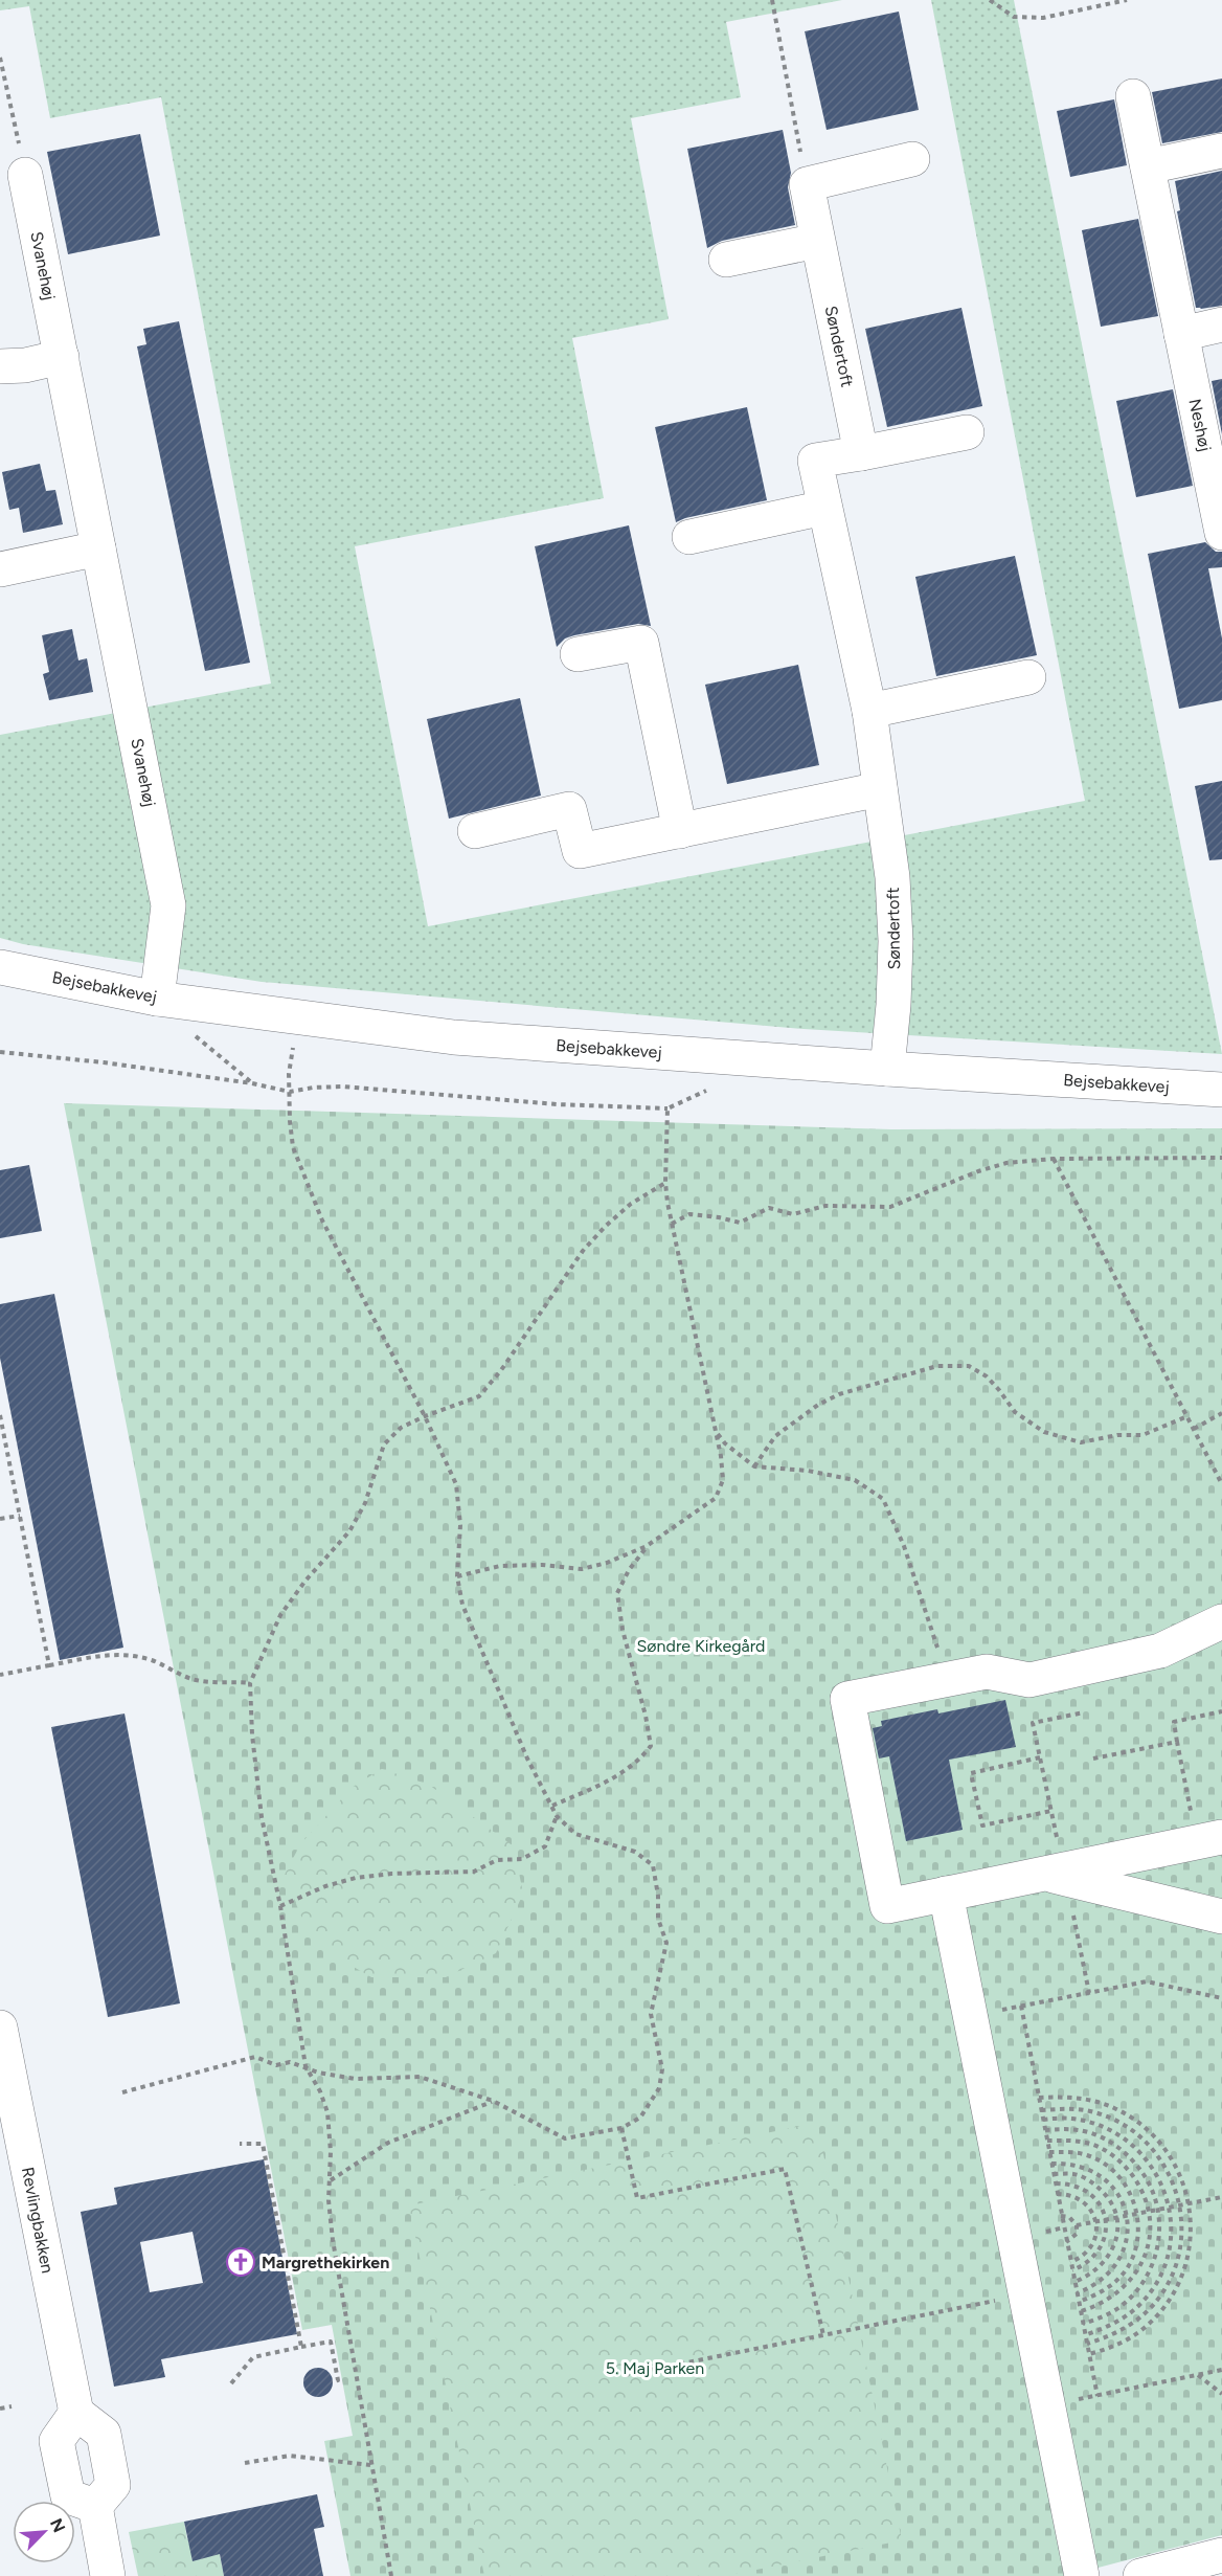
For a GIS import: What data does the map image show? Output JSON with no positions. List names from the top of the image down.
{
  "streets": {
    "street": [
      "Svanehøj",
      "Søndertoft",
      "Neshøj",
      "Bejsebakkevej",
      "Revlingbakken"
    ]
  },
  "crossings": [
    ["Svanehøj", "Bejsebakkevej"],
    ["Søndertoft", "Bejsebakkevej"]
  ],
  "parks": ["Søndre Kirkegård", "5. Maj Parken"],
  "places": {
    "church": ["Margrethekirken"]
  },
  "north": "top right"
}
